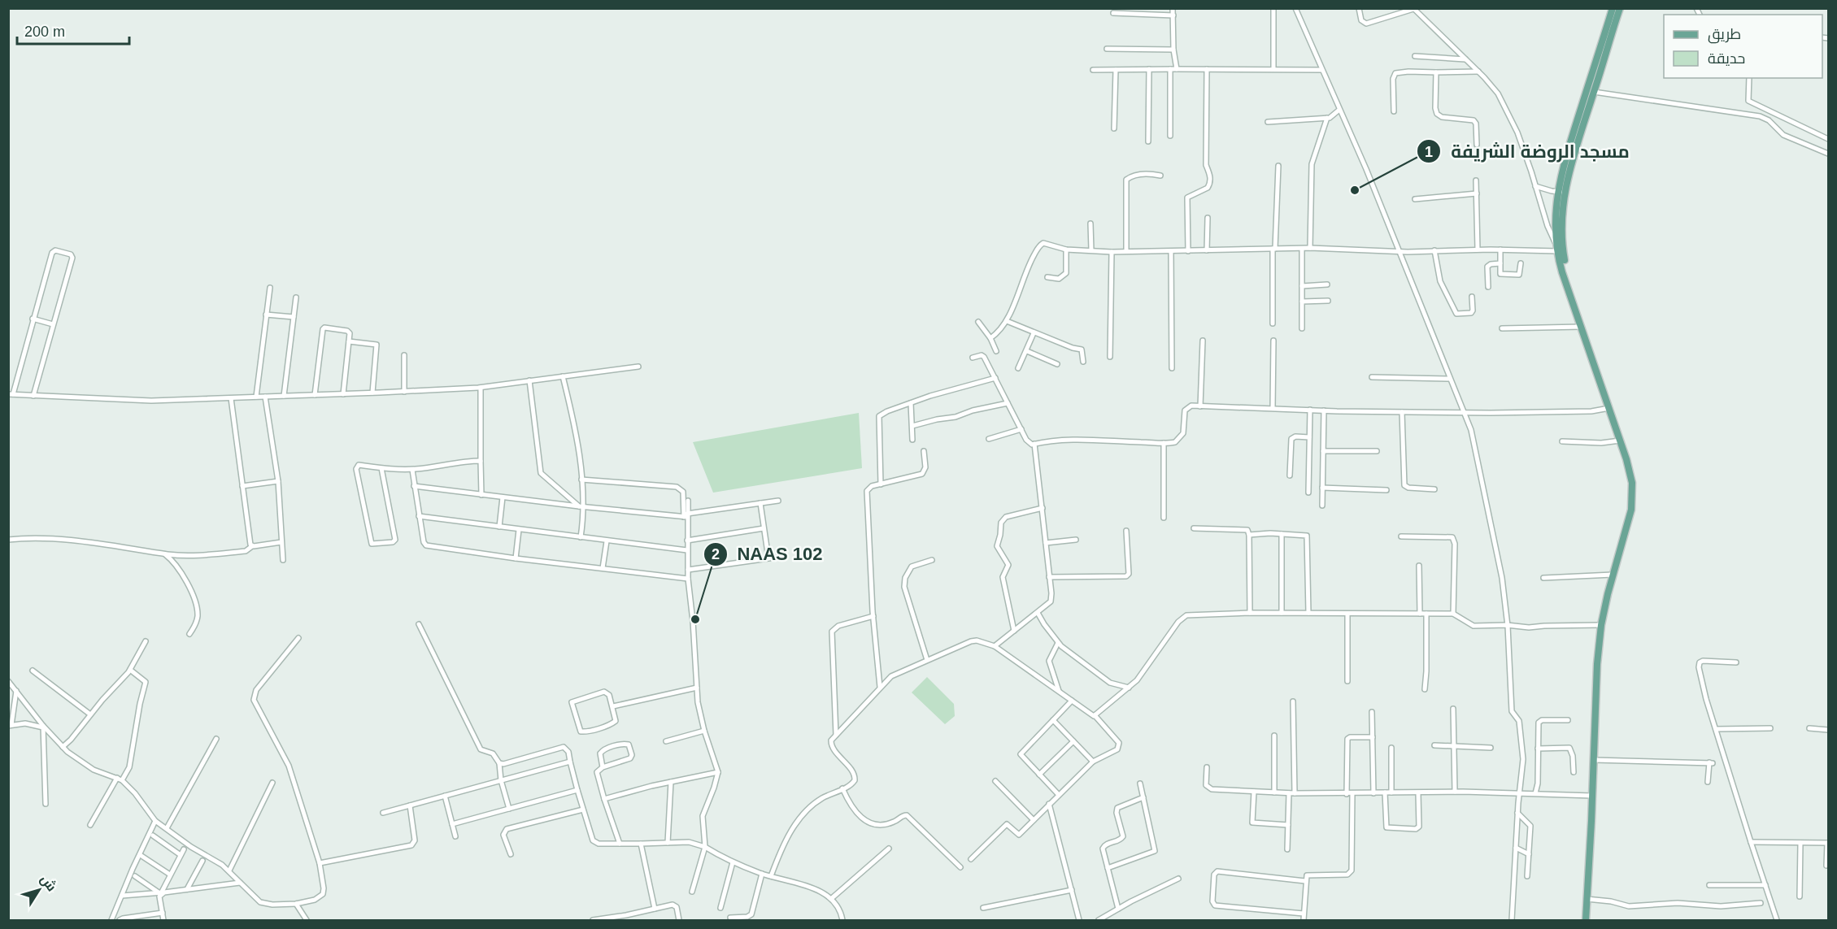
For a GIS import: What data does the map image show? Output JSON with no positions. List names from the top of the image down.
{
  "places": ["مسجد الروضة الشريفة", "NAAS 102"],
  "legend": ["طريق", "حديقة"],
  "scale_bar": "200 m",
  "north": "top right"
}
